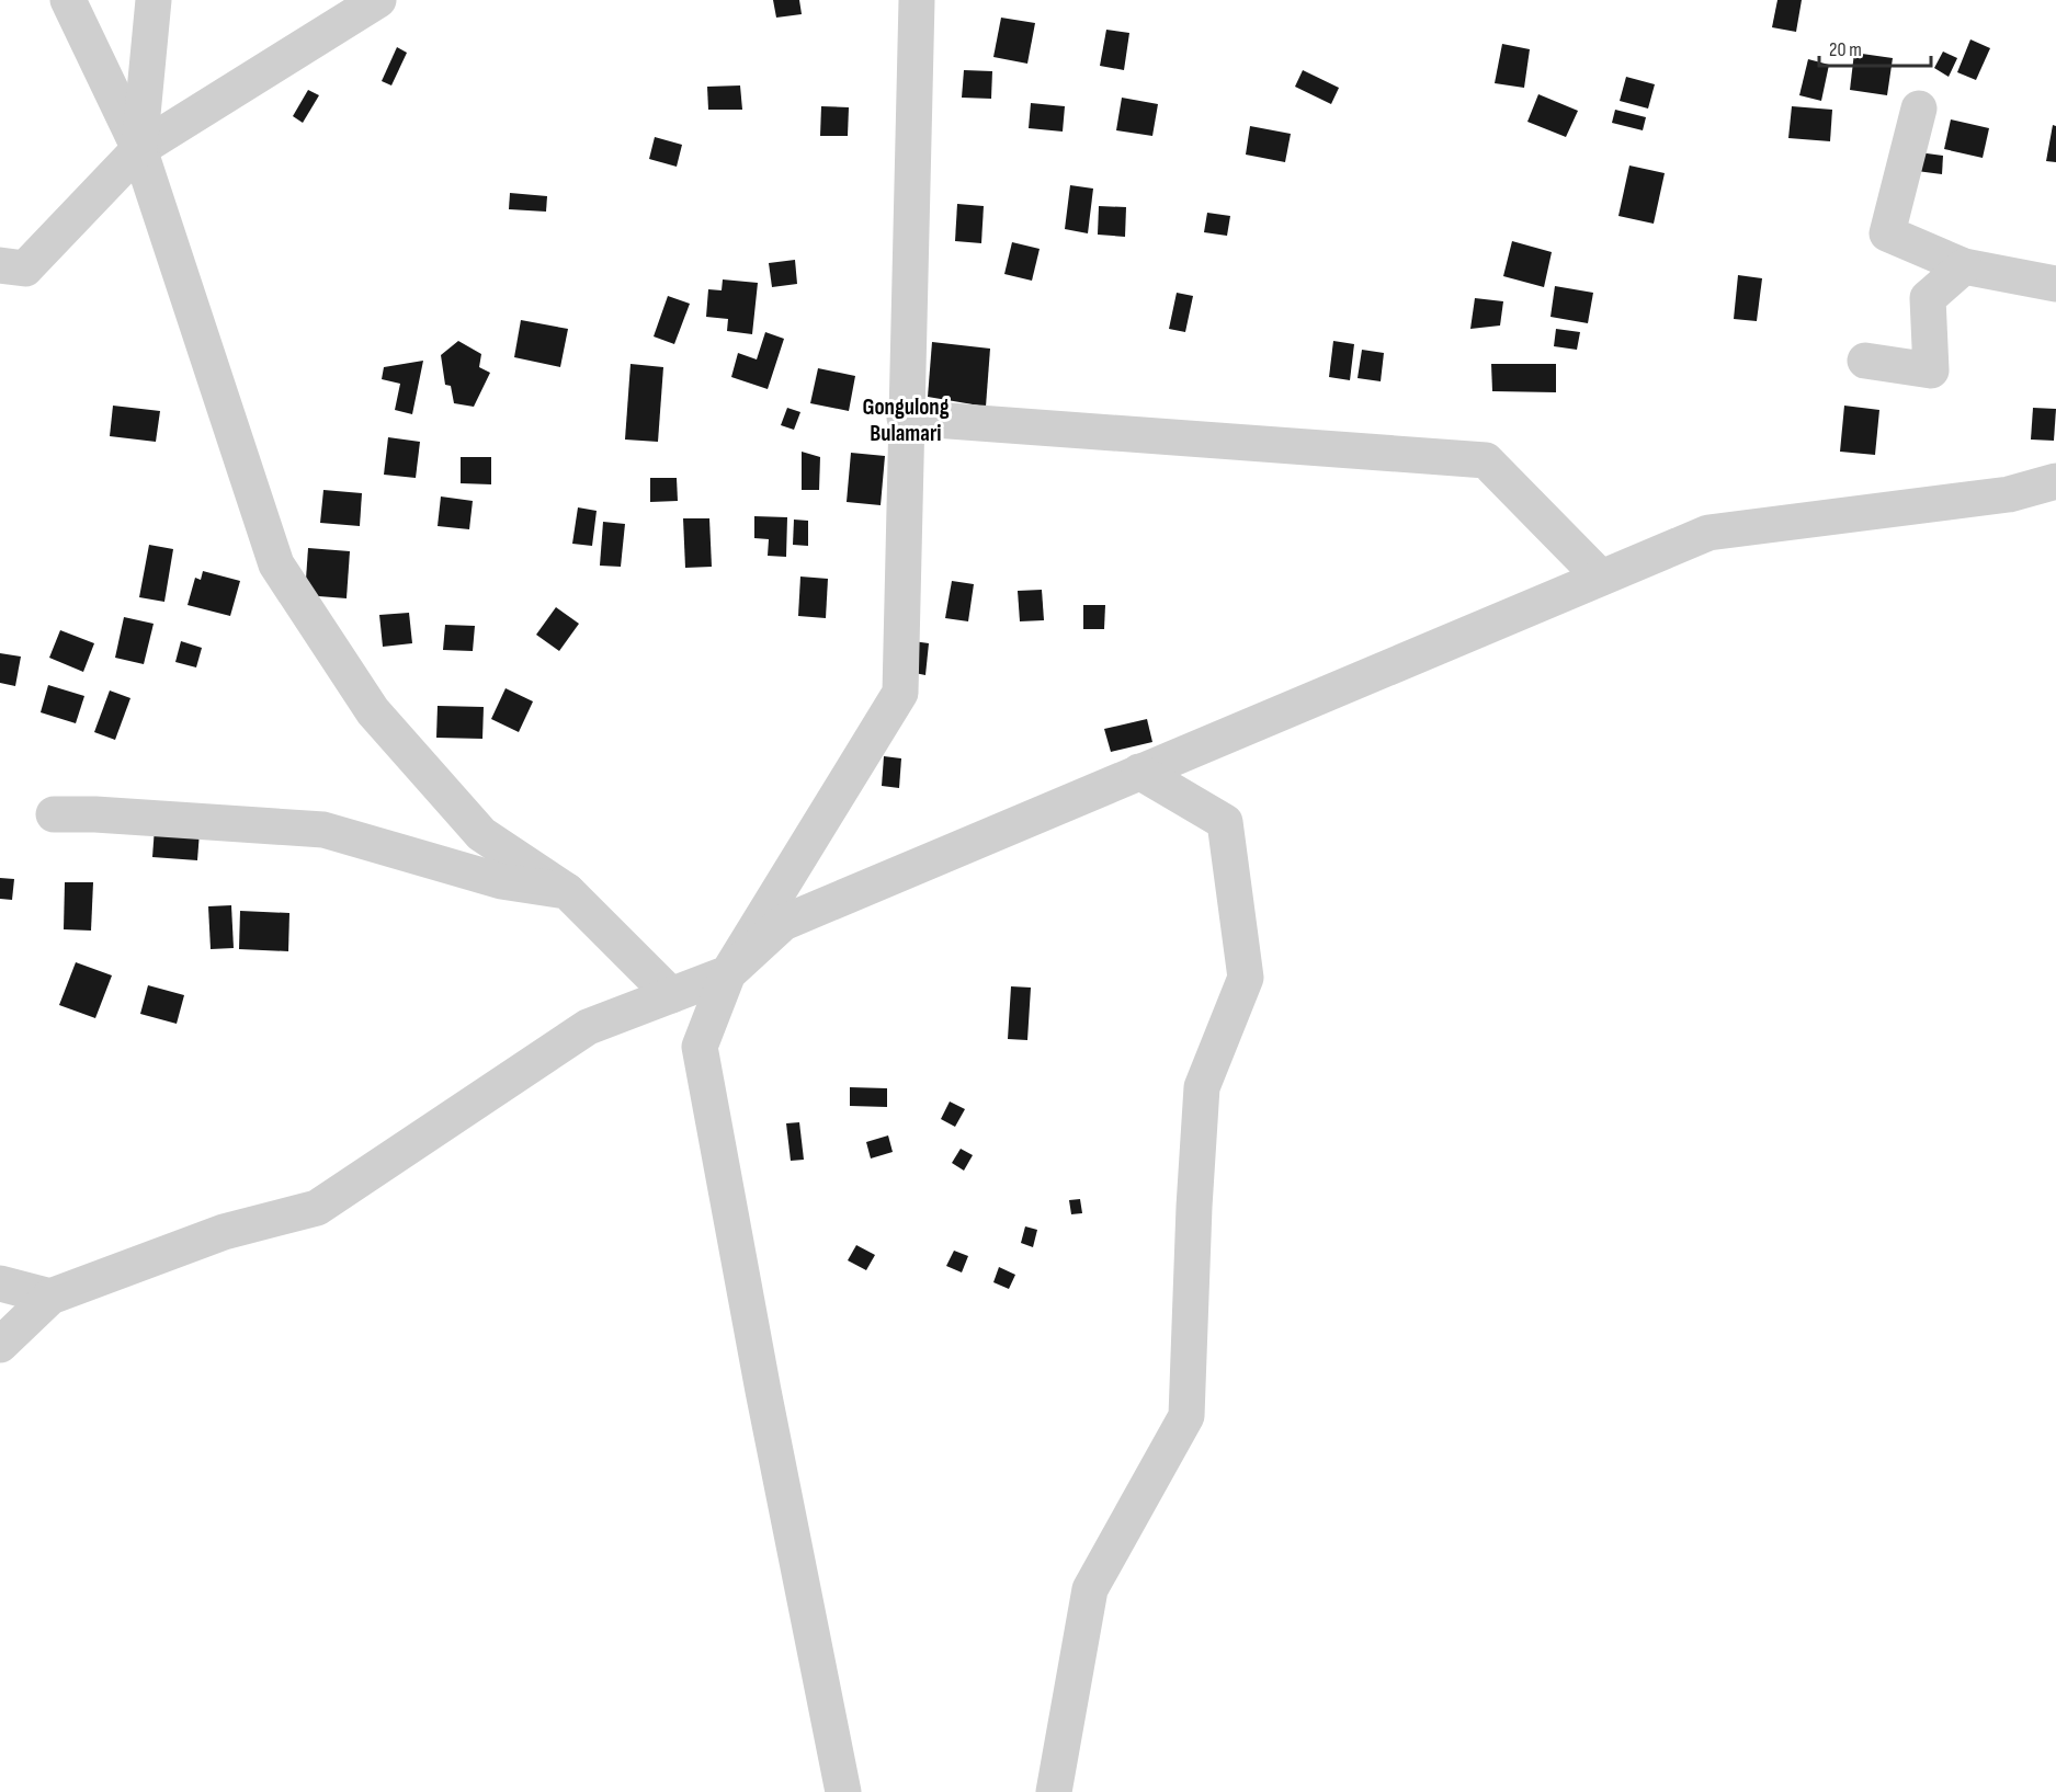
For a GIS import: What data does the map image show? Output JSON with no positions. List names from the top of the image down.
{
  "districts": ["Gongulong Bulamari"],
  "scale_bar": "20 m"
}
